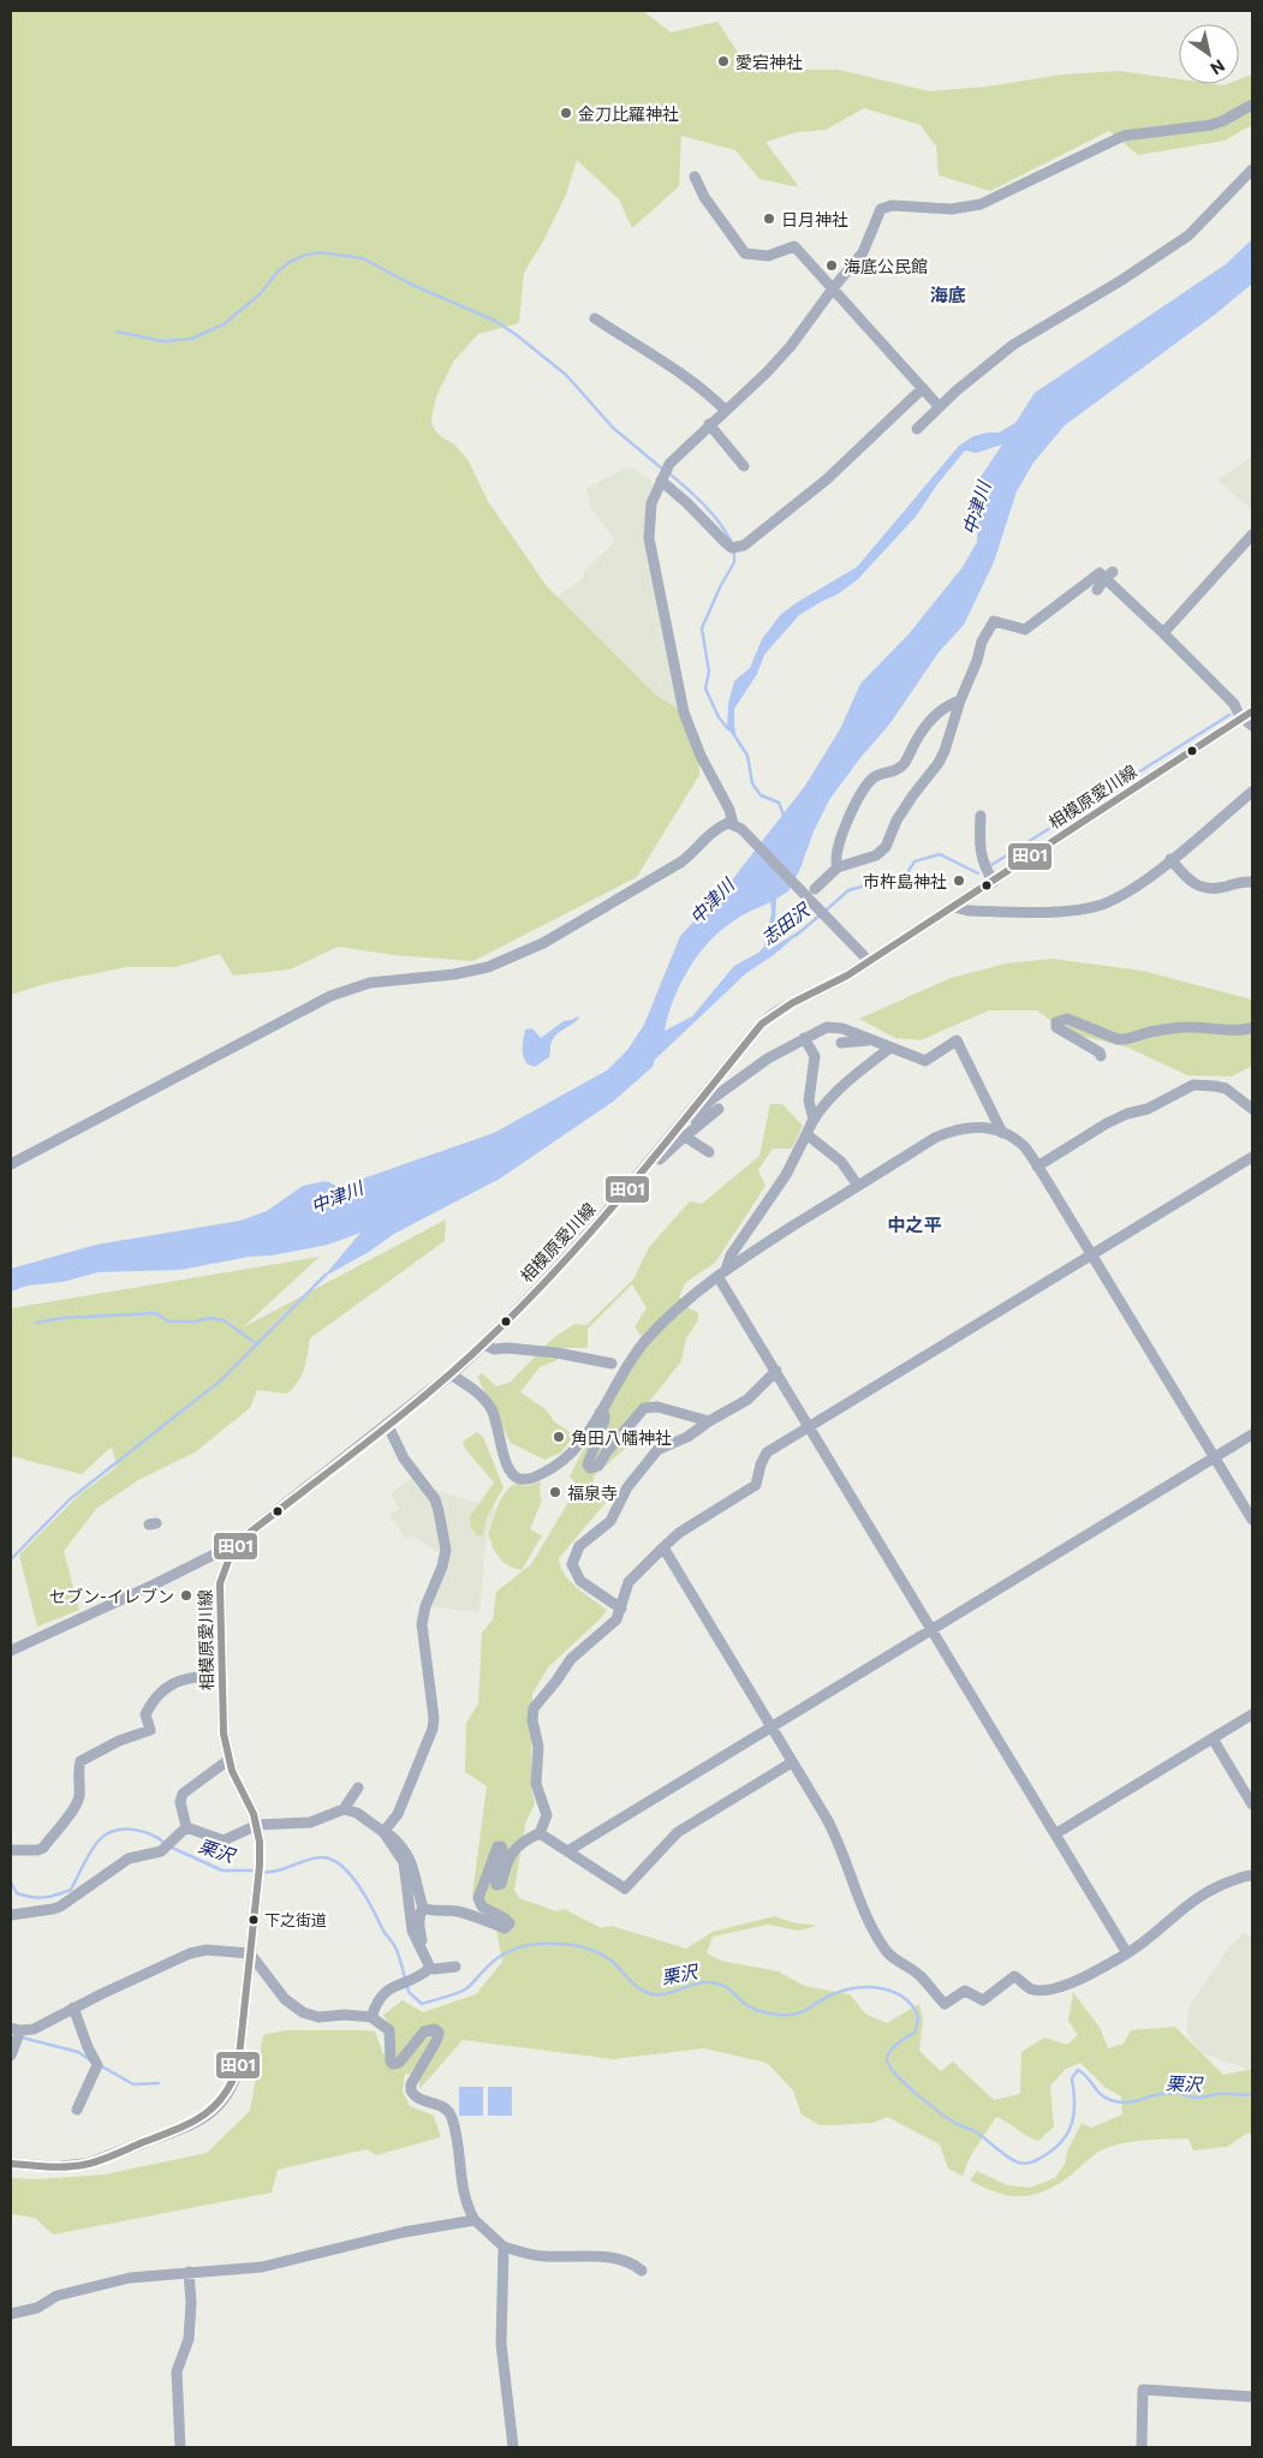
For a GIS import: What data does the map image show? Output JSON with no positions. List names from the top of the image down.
{
  "streets": {
    "main road": ["相模原愛川線"]
  },
  "districts": ["海底", "中之平"],
  "water": ["中津川", "志田沢", "栗沢"],
  "places": [
    "愛宕神社",
    "金刀比羅神社",
    "日月神社",
    "海底公民館",
    "市杵島神社",
    "角田八幡神社",
    "福泉寺",
    "セブン-イレブン",
    "下之街道"
  ],
  "lines": ["transit line 田01"],
  "north": "bottom right"
}
